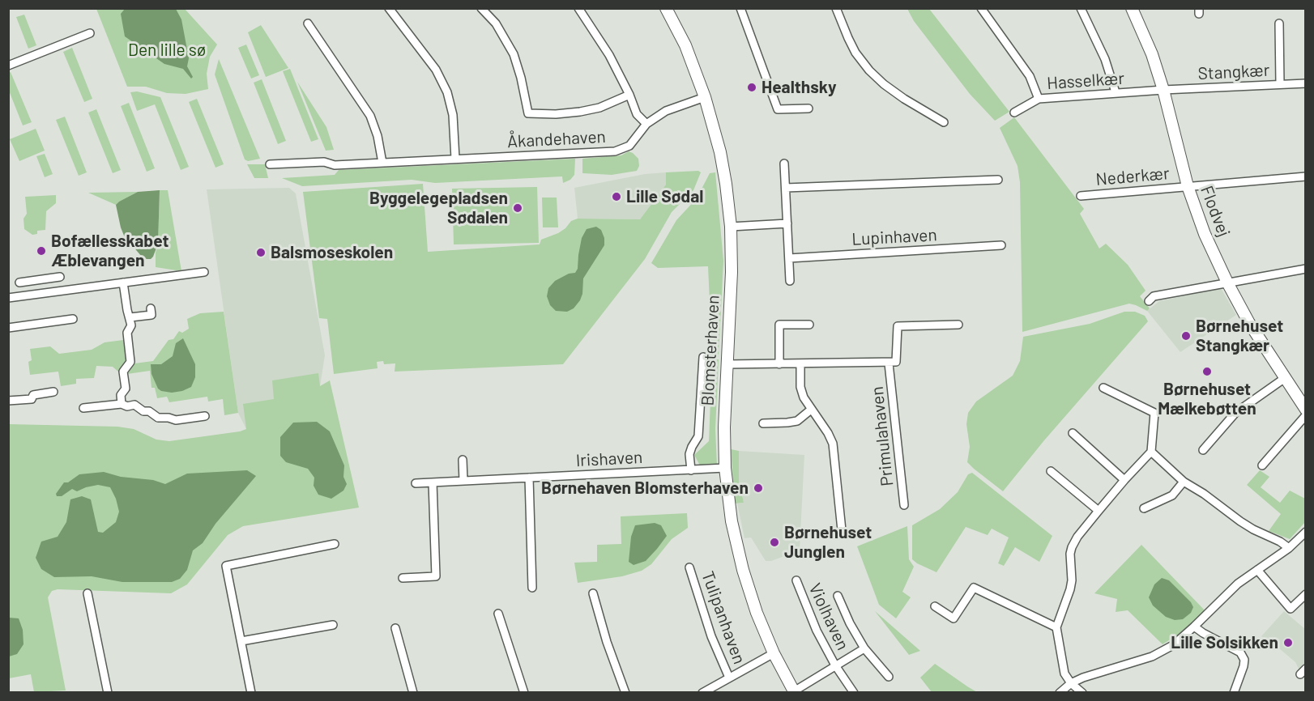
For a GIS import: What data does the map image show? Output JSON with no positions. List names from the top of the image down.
{
  "streets": {
    "street": [
      "Stangkær",
      "Hasselkær",
      "Åkandehaven",
      "Nederkær",
      "Flodvej",
      "Lupinhaven",
      "Blomsterhaven",
      "Primulahaven",
      "Irishaven",
      "Violhaven",
      "Tulipanhaven"
    ]
  },
  "crossings": [
    ["Stangkær", "Hasselkær"],
    ["Stangkær", "Flodvej"],
    ["Hasselkær", "Flodvej"],
    ["Åkandehaven", "Blomsterhaven"],
    ["Nederkær", "Flodvej"],
    ["Blomsterhaven", "Primulahaven"],
    ["Blomsterhaven", "Irishaven"],
    ["Blomsterhaven", "Violhaven"],
    ["Blomsterhaven", "Tulipanhaven"]
  ],
  "parks": ["Den lille sø"],
  "places": [
    "Healthsky",
    "Lille Sødal",
    "Byggelegepladsen Sødalen",
    "Bofællesskabet Æblevangen",
    "Balsmoseskolen",
    "Børnehuset Stangkær",
    "Børnehuset Mælkebøtten",
    "Børnehaven Blomsterhaven",
    "Børnehuset Junglen",
    "Lille Solsikken"
  ]
}
